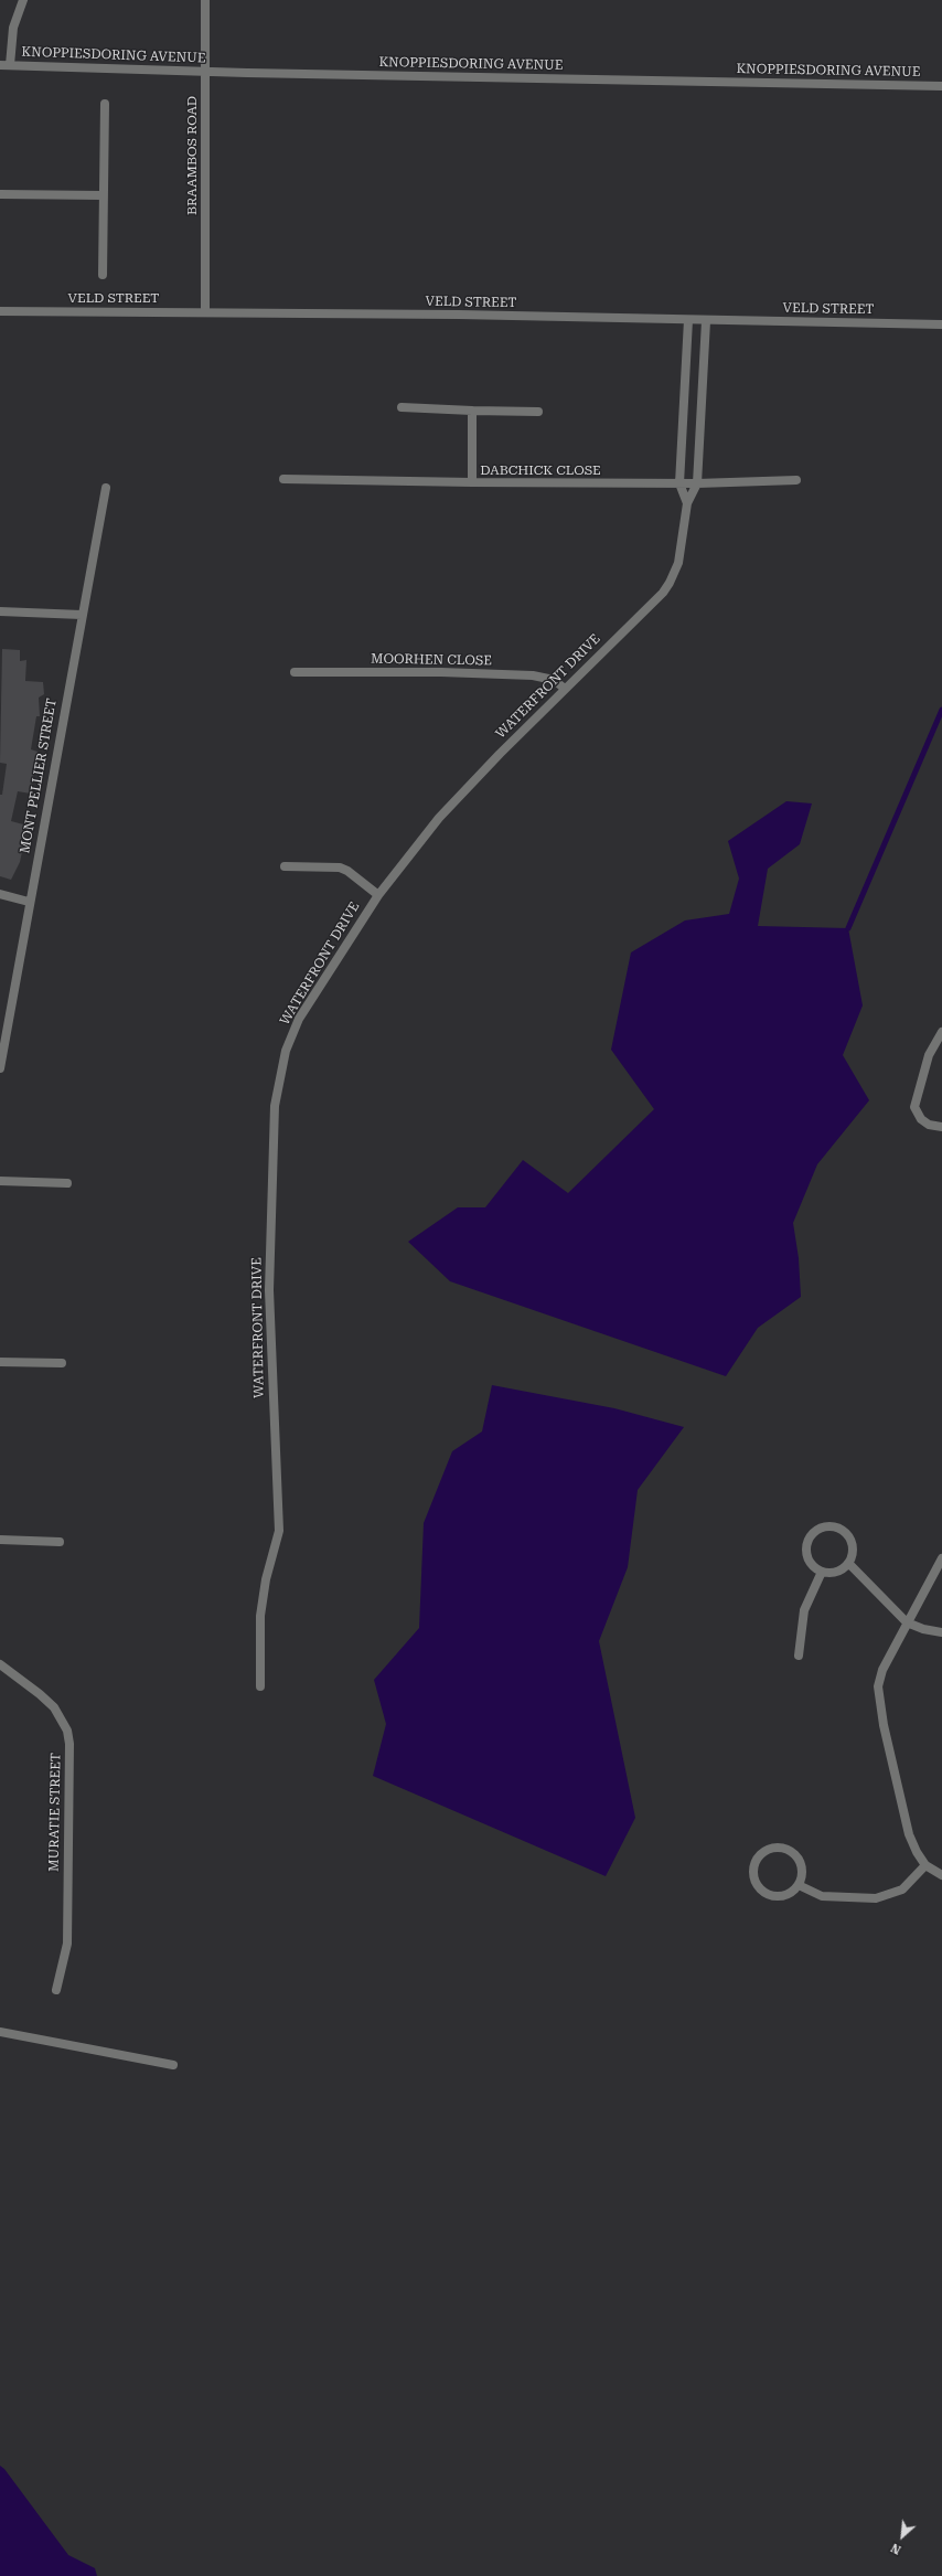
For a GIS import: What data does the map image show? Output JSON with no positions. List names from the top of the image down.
{
  "streets": {
    "street": [
      "KNOPPIESDORING AVENUE",
      "BRAAMBOS ROAD",
      "VELD STREET",
      "DABCHICK CLOSE",
      "MOORHEN CLOSE",
      "WATERFRONT DRIVE",
      "MONT PELLIER STREET",
      "MURATIE STREET"
    ]
  },
  "crossings": [
    ["KNOPPIESDORING AVENUE", "BRAAMBOS ROAD"],
    ["BRAAMBOS ROAD", "VELD STREET"],
    ["VELD STREET", "WATERFRONT DRIVE"],
    ["DABCHICK CLOSE", "WATERFRONT DRIVE"],
    ["MOORHEN CLOSE", "WATERFRONT DRIVE"]
  ],
  "north": "bottom left"
}
